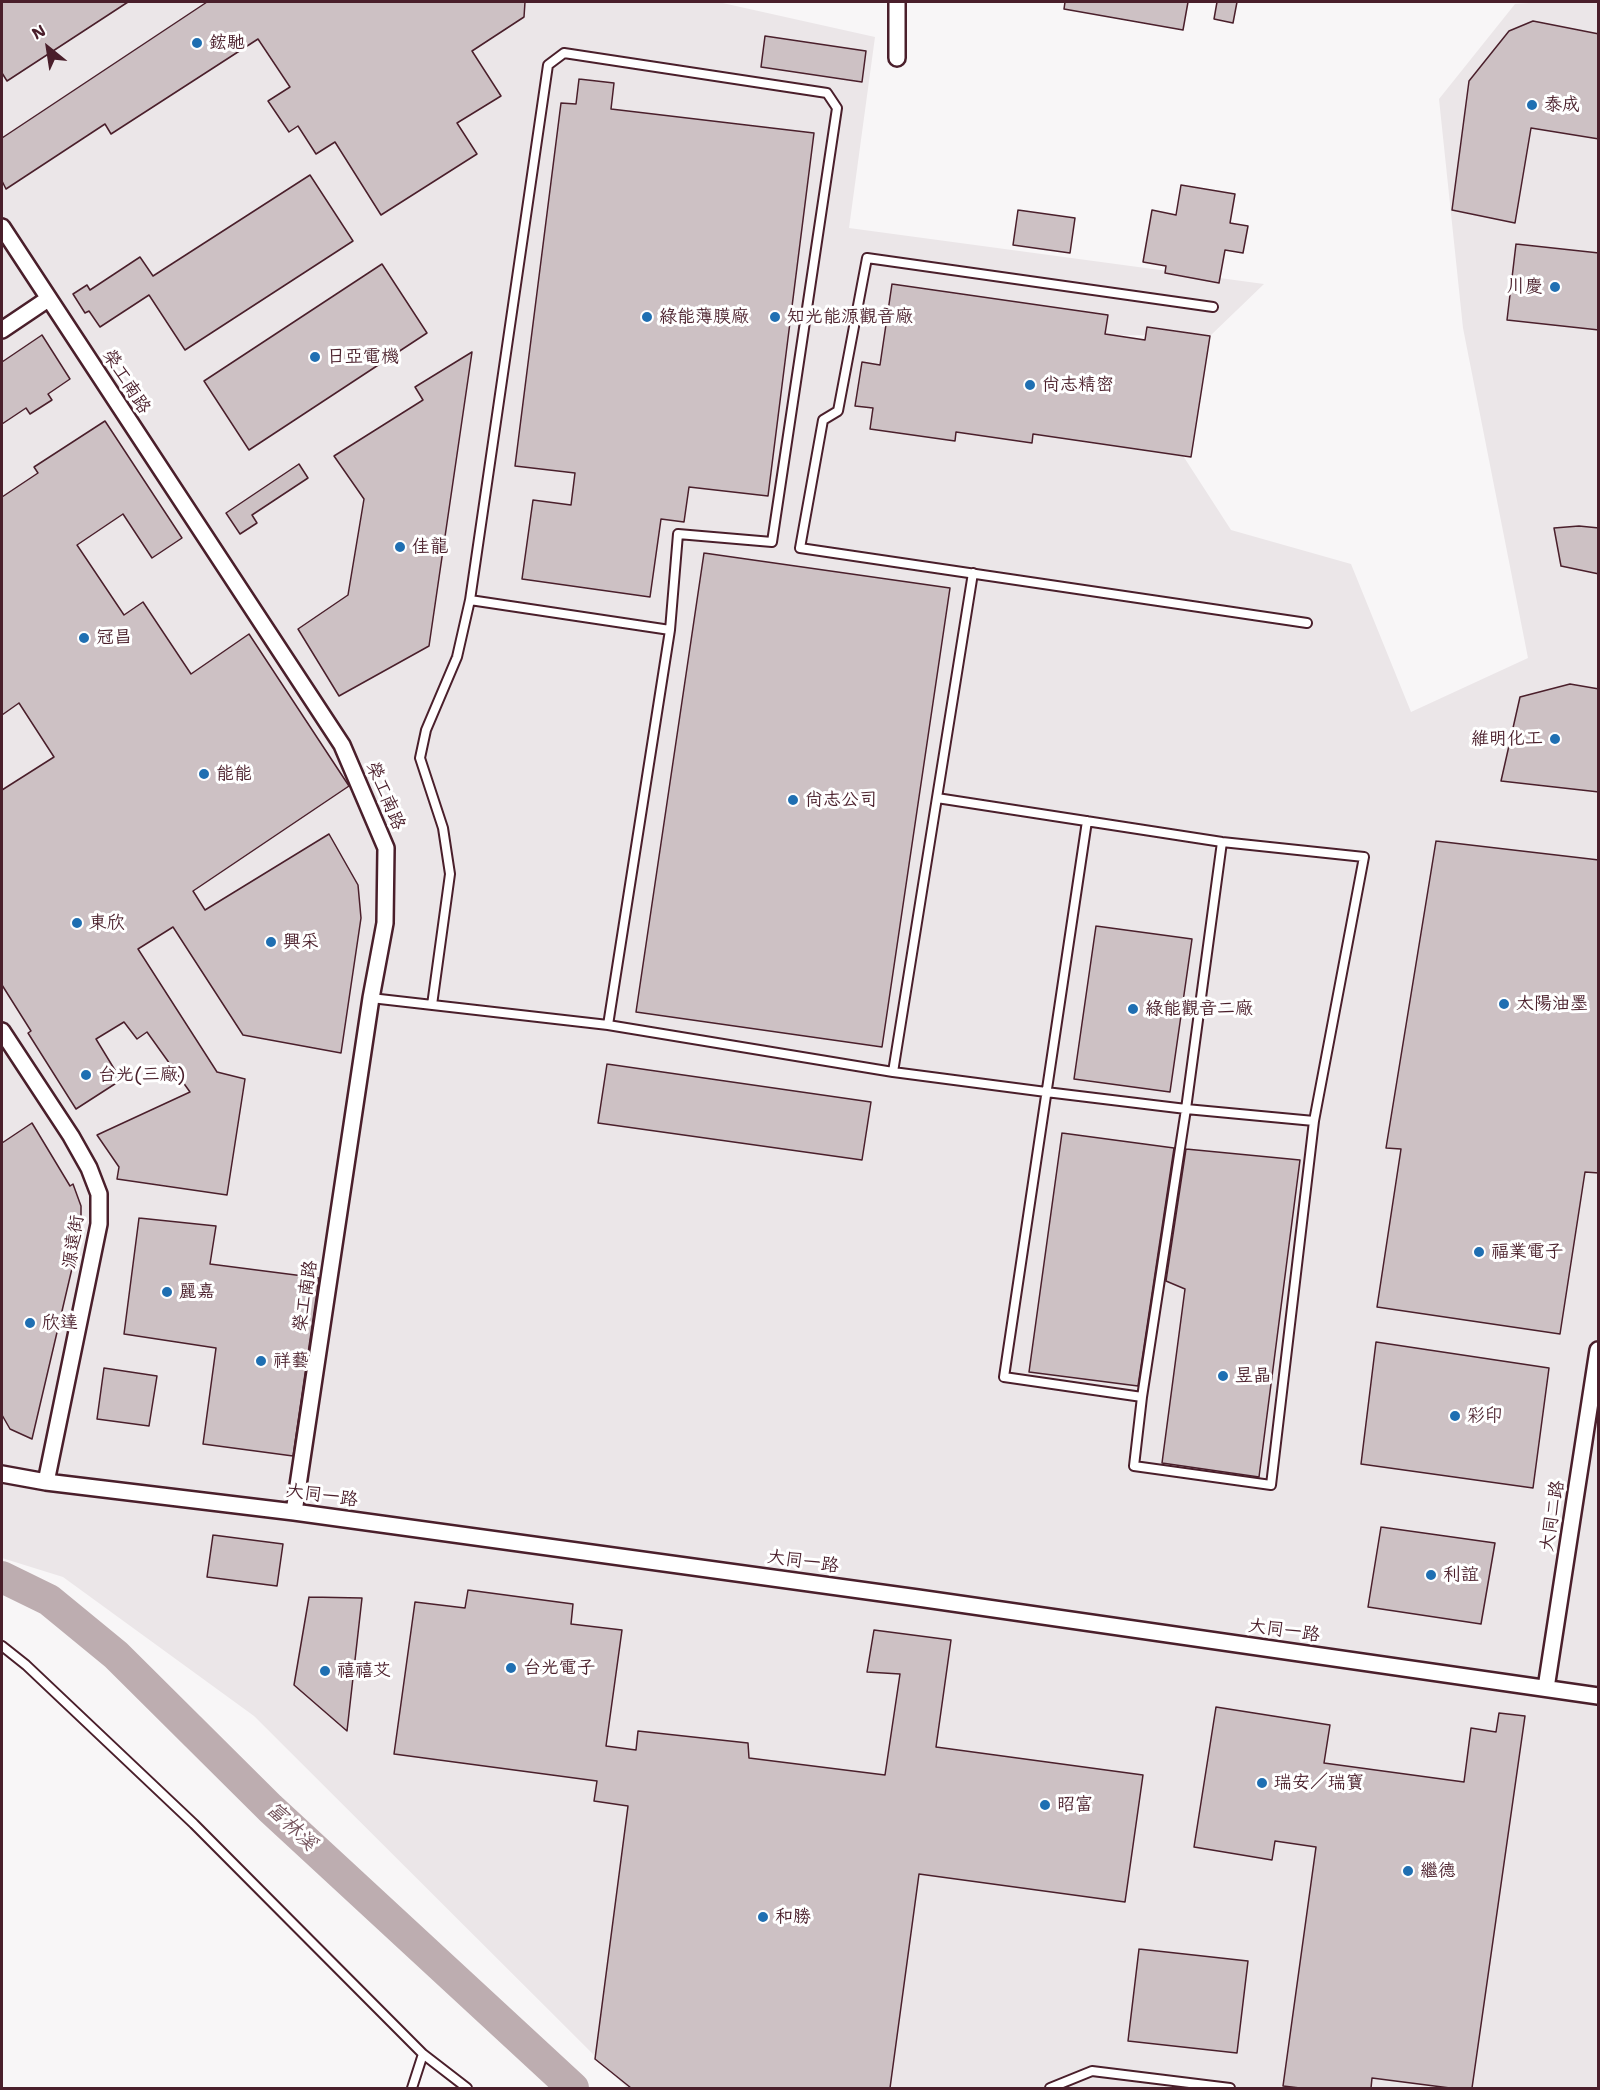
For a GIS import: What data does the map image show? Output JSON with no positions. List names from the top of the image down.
{
  "streets": {
    "street": [
      "榮工南路",
      "源遠街",
      "大同一路",
      "大同二路"
    ]
  },
  "crossings": [
    ["榮工南路", "大同一路"],
    ["源遠街", "大同一路"],
    ["大同一路", "大同二路"]
  ],
  "water": ["富林溪"],
  "places": [
    "鋐馳",
    "泰成",
    "川慶",
    "綠能薄膜廠",
    "知光能源觀音廠",
    "日亞電機",
    "尚志精密",
    "佳龍",
    "冠昌",
    "維明化工",
    "能能",
    "尚志公司",
    "東欣",
    "興采",
    "太陽油墨",
    "綠能觀音二廠",
    "台光(三廠)",
    "福業電子",
    "麗嘉",
    "欣達",
    "祥藝",
    "昱晶",
    "彩印",
    "利誼",
    "台光電子",
    "禧禧艾",
    "瑞安／瑞寶",
    "昭富",
    "繼德",
    "和勝"
  ],
  "north": "top left"
}
